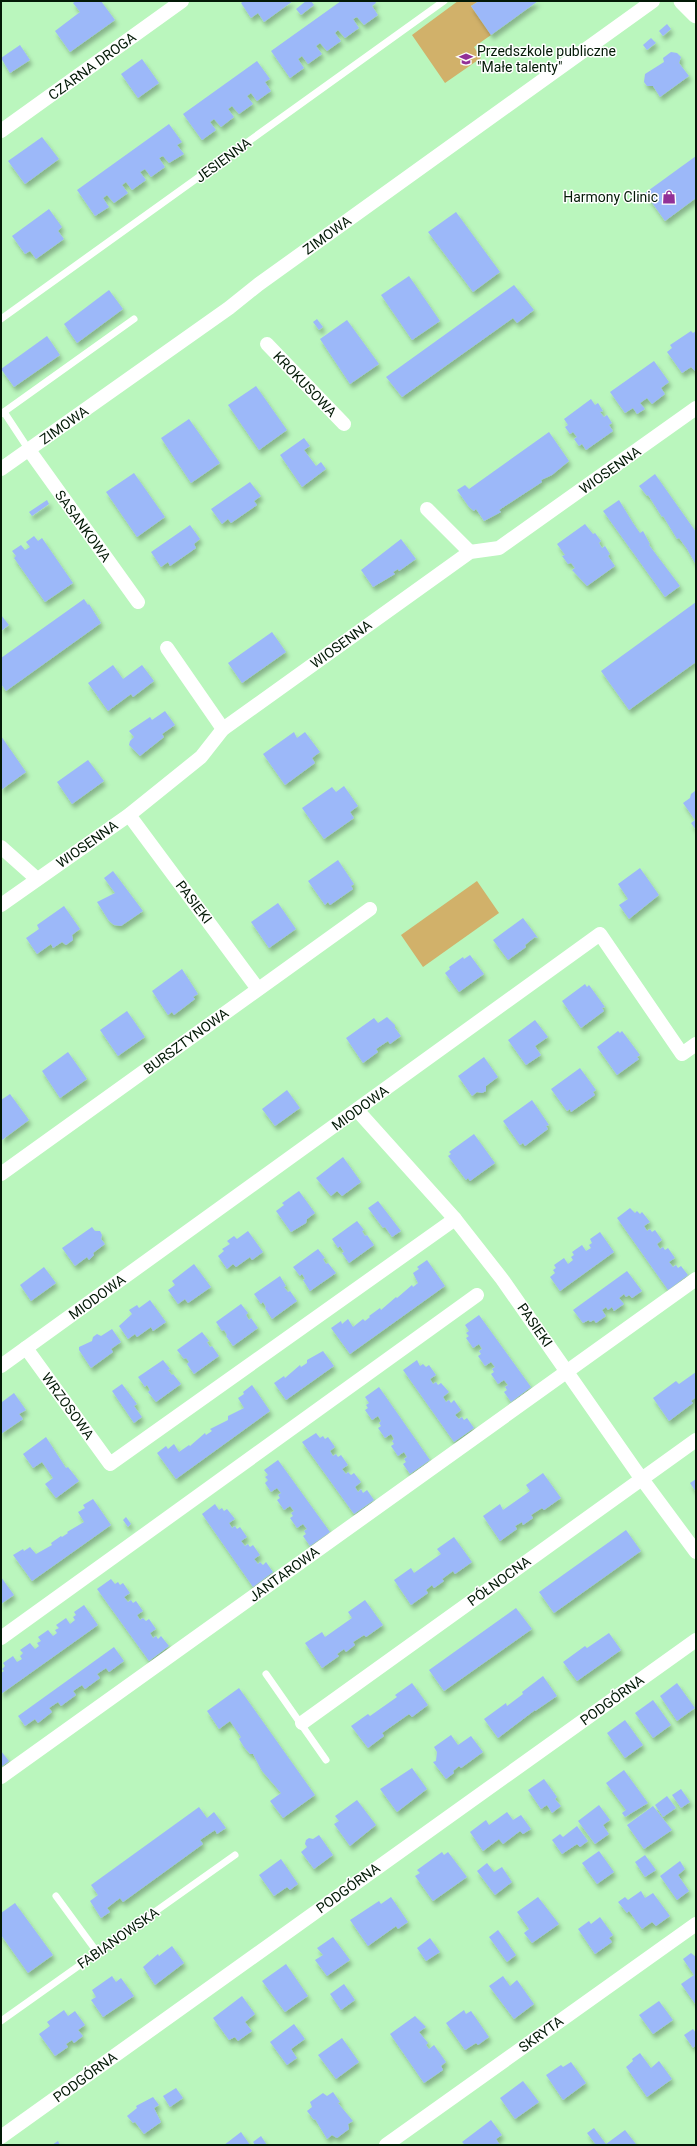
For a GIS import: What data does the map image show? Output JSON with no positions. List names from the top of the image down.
{
  "streets": {
    "street": [
      "CZARNA DROGA",
      "ZIMOWA",
      "KROKUSOWA",
      "WIOSENNA",
      "SASANKOWA",
      "PASIEKI",
      "BURSZTYNOWA",
      "MIODOWA",
      "WRZOSOWA",
      "JANTAROWA",
      "PÓŁNOCNA",
      "PODGÓRNA",
      "SKRYTA"
    ],
    "lane": ["JESIENNA", "FABIANOWSKA"]
  },
  "crossings": [
    ["ZIMOWA", "SASANKOWA"],
    ["WIOSENNA", "PASIEKI"],
    ["PASIEKI", "BURSZTYNOWA"],
    ["PASIEKI", "MIODOWA"],
    ["PASIEKI", "WRZOSOWA"],
    ["PASIEKI", "JANTAROWA"],
    ["PASIEKI", "PÓŁNOCNA"],
    ["MIODOWA", "WRZOSOWA"]
  ],
  "places": {
    "school or university": ["Przedszkole publiczne \"Małe talenty\""],
    "shop": ["Harmony Clinic"]
  }
}
